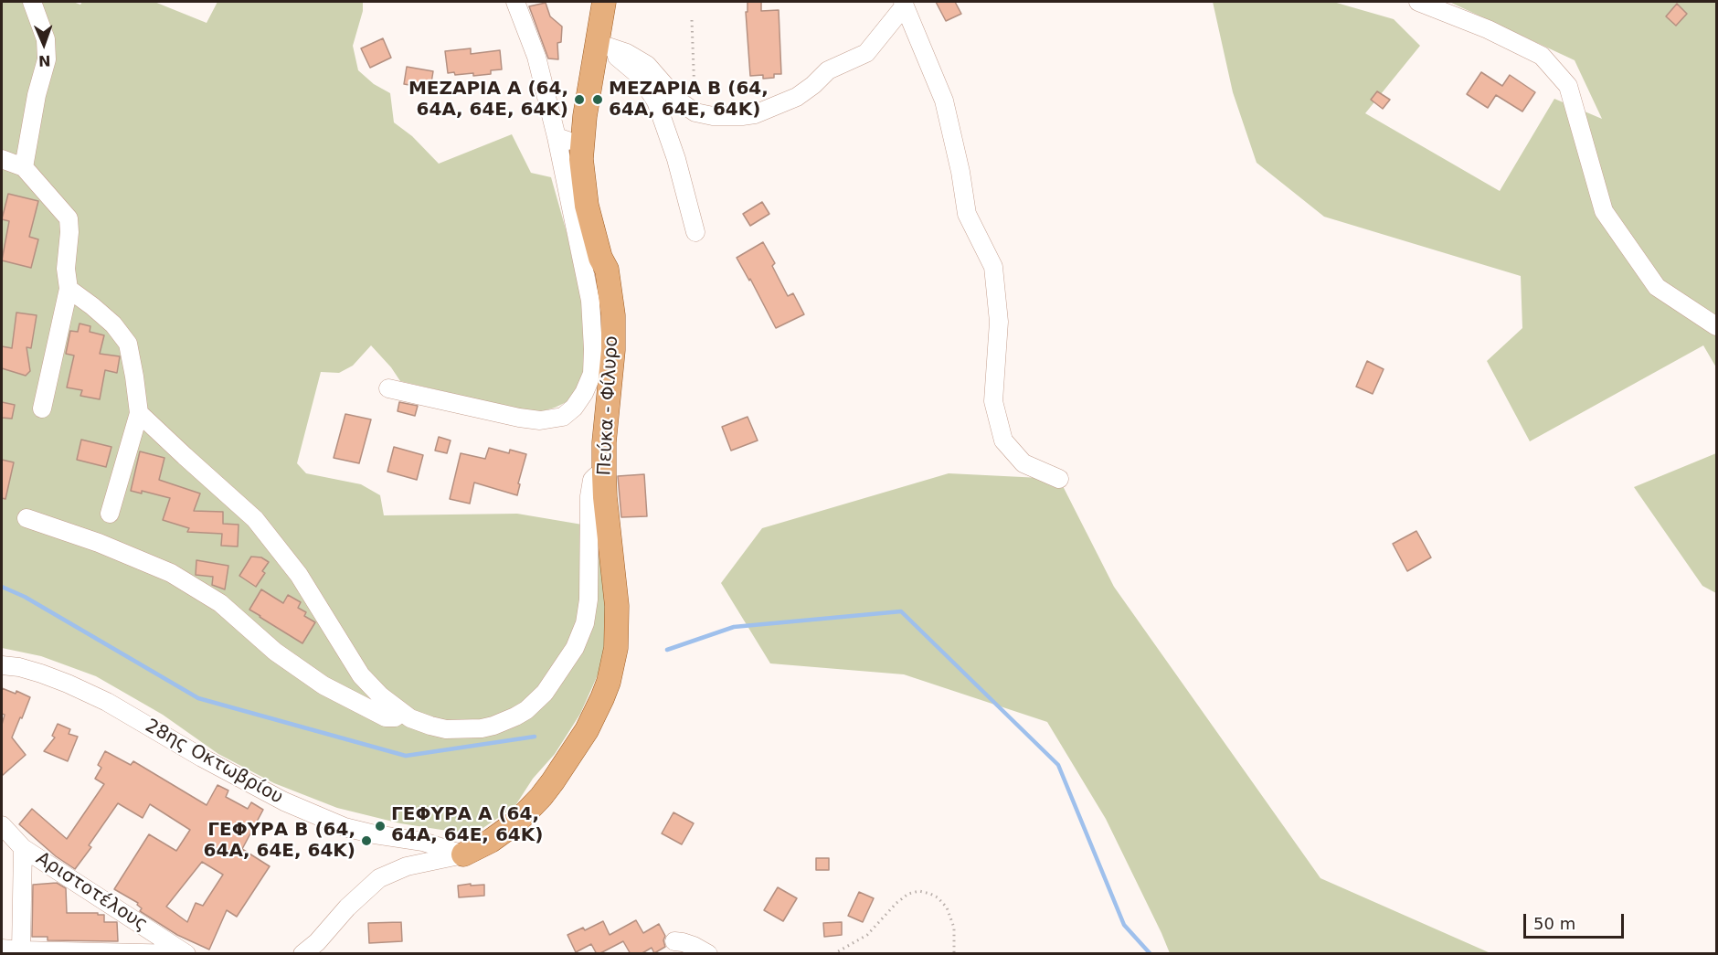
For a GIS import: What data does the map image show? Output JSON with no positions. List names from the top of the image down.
{
  "streets": {
    "main road": ["Πεύκα - Φίλυρο"],
    "street": ["28ης Οκτωβρίου", "Αριστοτέλους"]
  },
  "crossings": [
    ["Πεύκα - Φίλυρο", "28ης Οκτωβρίου"]
  ],
  "places": [
    "ΜΕΖΑΡΙΑ A (64, 64Α, 64Ε, 64Κ)",
    "ΜΕΖΑΡΙΑ B (64, 64Α, 64Ε, 64Κ)",
    "ΓΕΦΥΡΑ A (64, 64Α, 64Ε, 64Κ)",
    "ΓΕΦΥΡΑ B (64, 64Α, 64Ε, 64Κ)"
  ],
  "scale_bar": "50 m",
  "north": "bottom"
}
